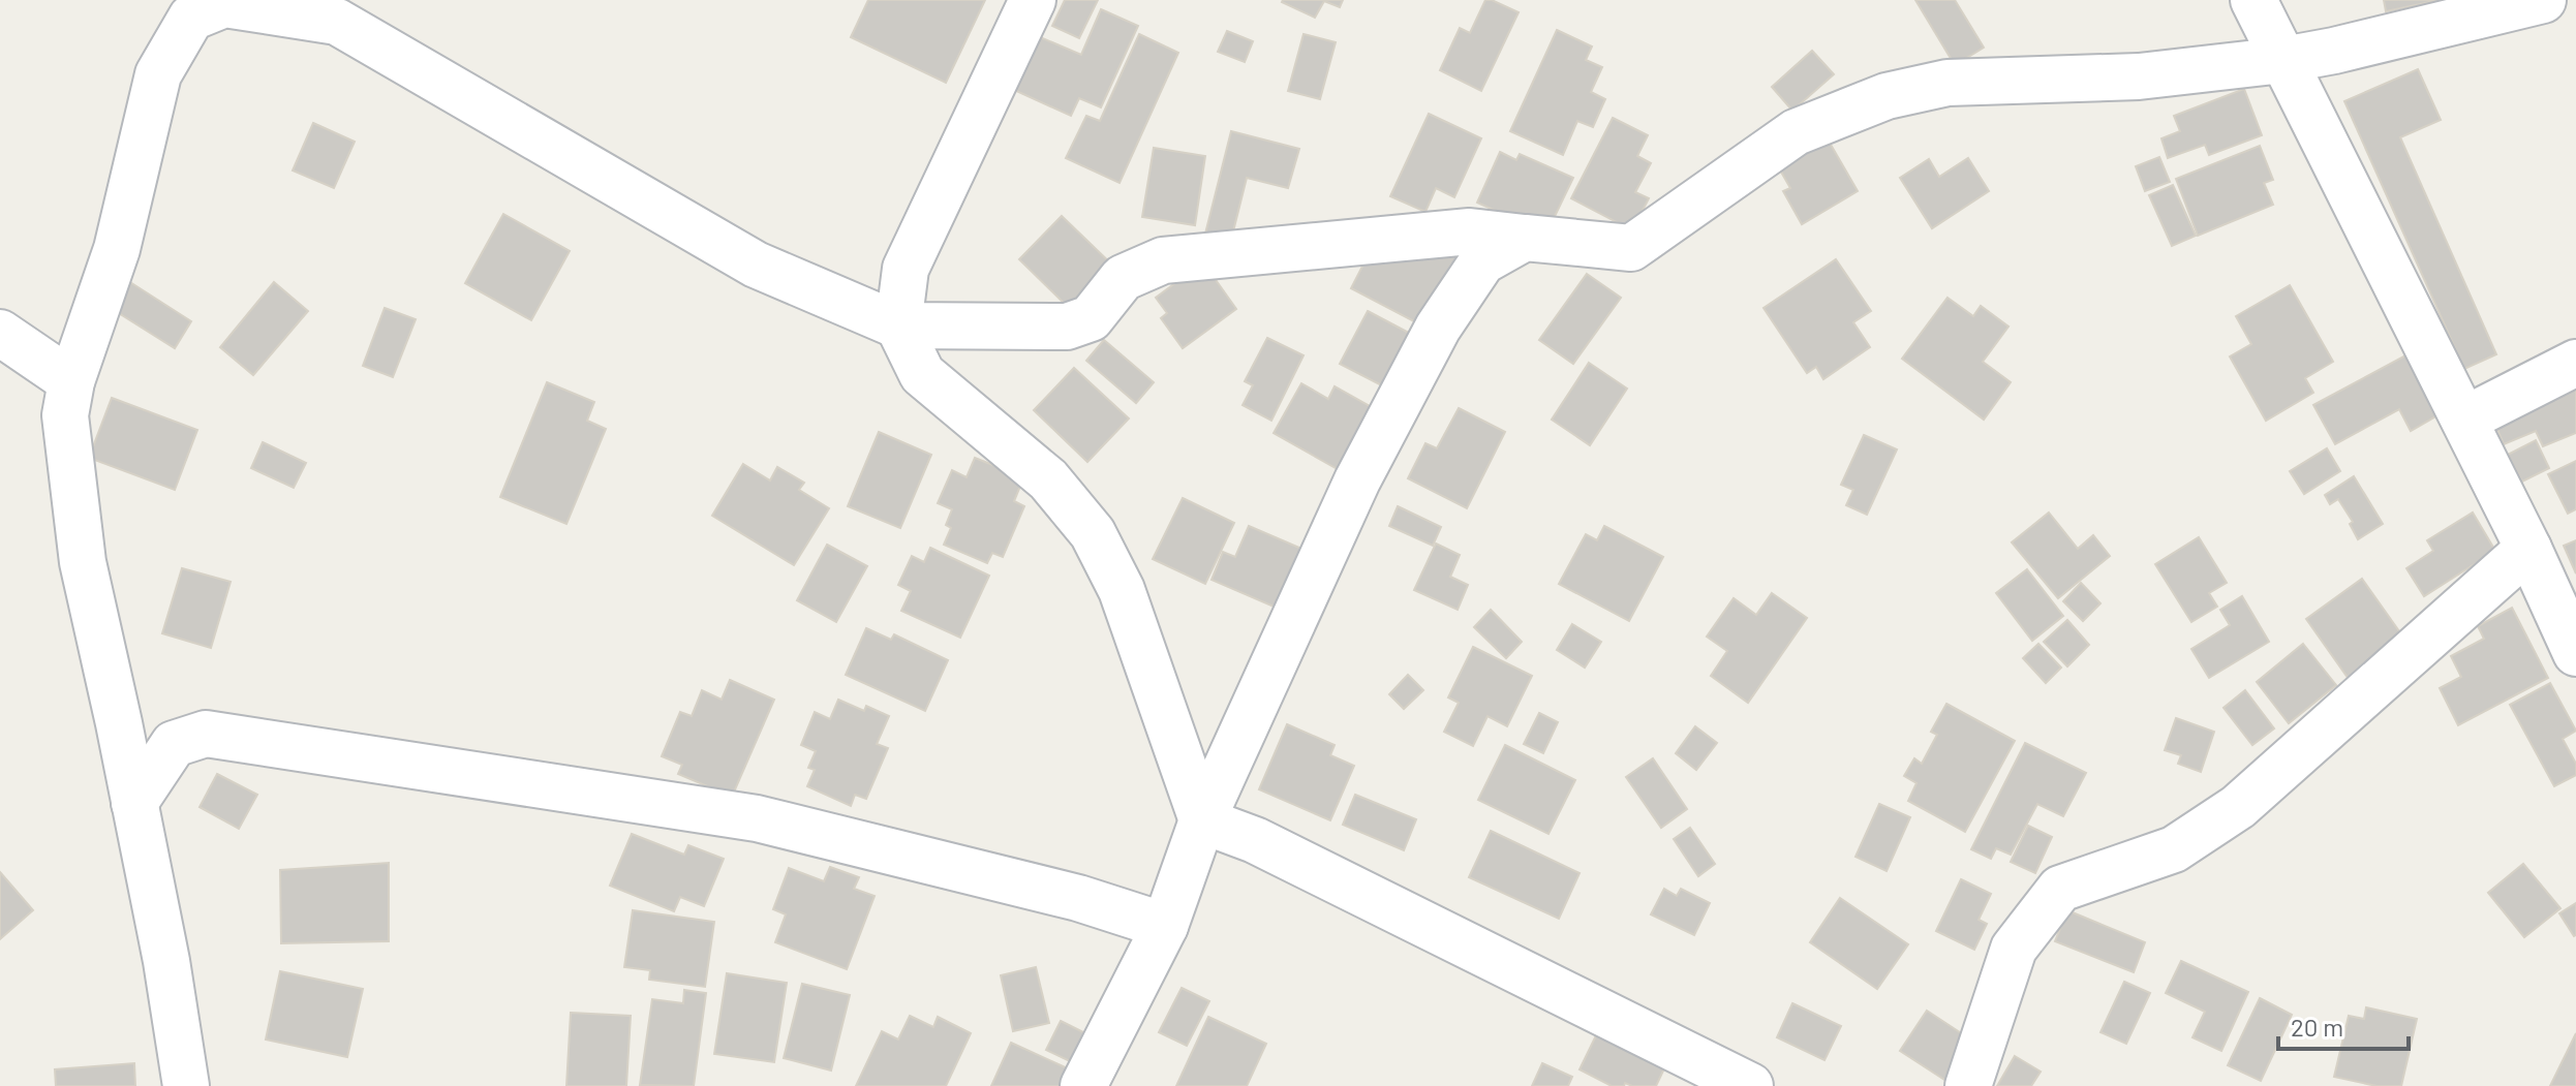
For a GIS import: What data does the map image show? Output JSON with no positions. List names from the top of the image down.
{
  "scale_bar": "20 m"
}
